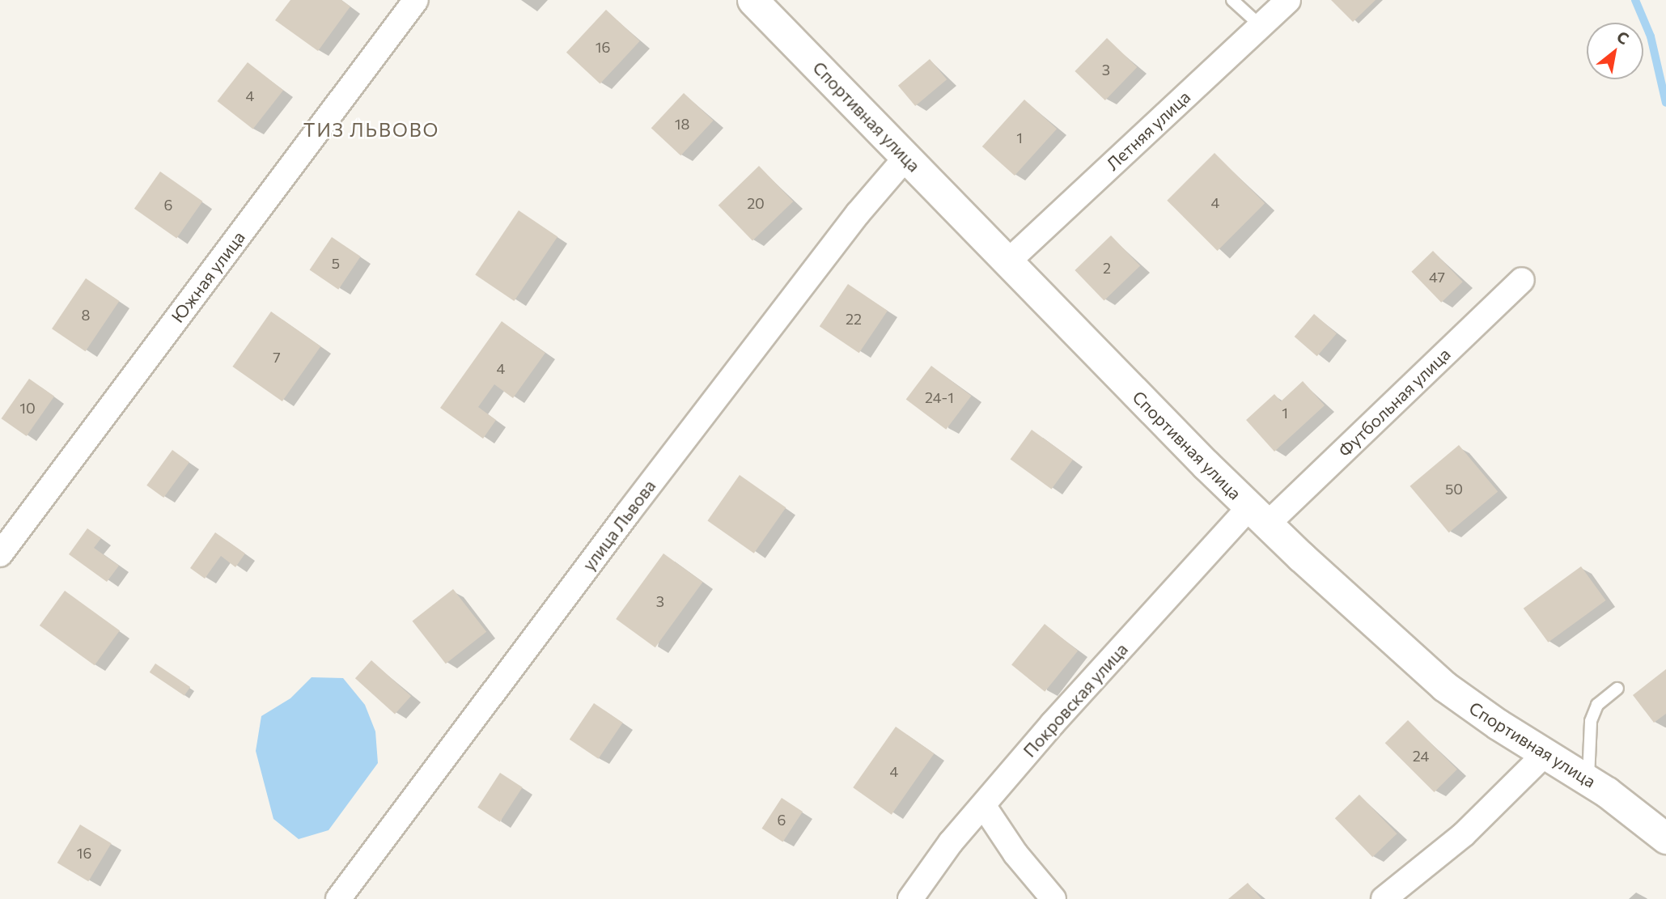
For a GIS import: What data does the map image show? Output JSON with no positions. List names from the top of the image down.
{
  "streets": {
    "street": [
      "Спортивная улица",
      "Летняя улица",
      "Южная улица",
      "Футбольная улица",
      "улица Львова",
      "Покровская улица"
    ]
  },
  "crossings": [
    ["Спортивная улица", "Летняя улица"],
    ["Спортивная улица", "Футбольная улица"],
    ["Спортивная улица", "улица Львова"],
    ["Спортивная улица", "Покровская улица"],
    ["Футбольная улица", "Покровская улица"]
  ],
  "districts": ["ТИЗ ЛЬВОВО"],
  "house_numbers": [
    "16",
    "3",
    "4",
    "18",
    "1",
    "4",
    "20",
    "6",
    "5",
    "2",
    "47",
    "8",
    "22",
    "7",
    "4",
    "24-1",
    "10",
    "1",
    "50",
    "3",
    "24",
    "4",
    "6",
    "16"
  ],
  "north": "top right"
}
